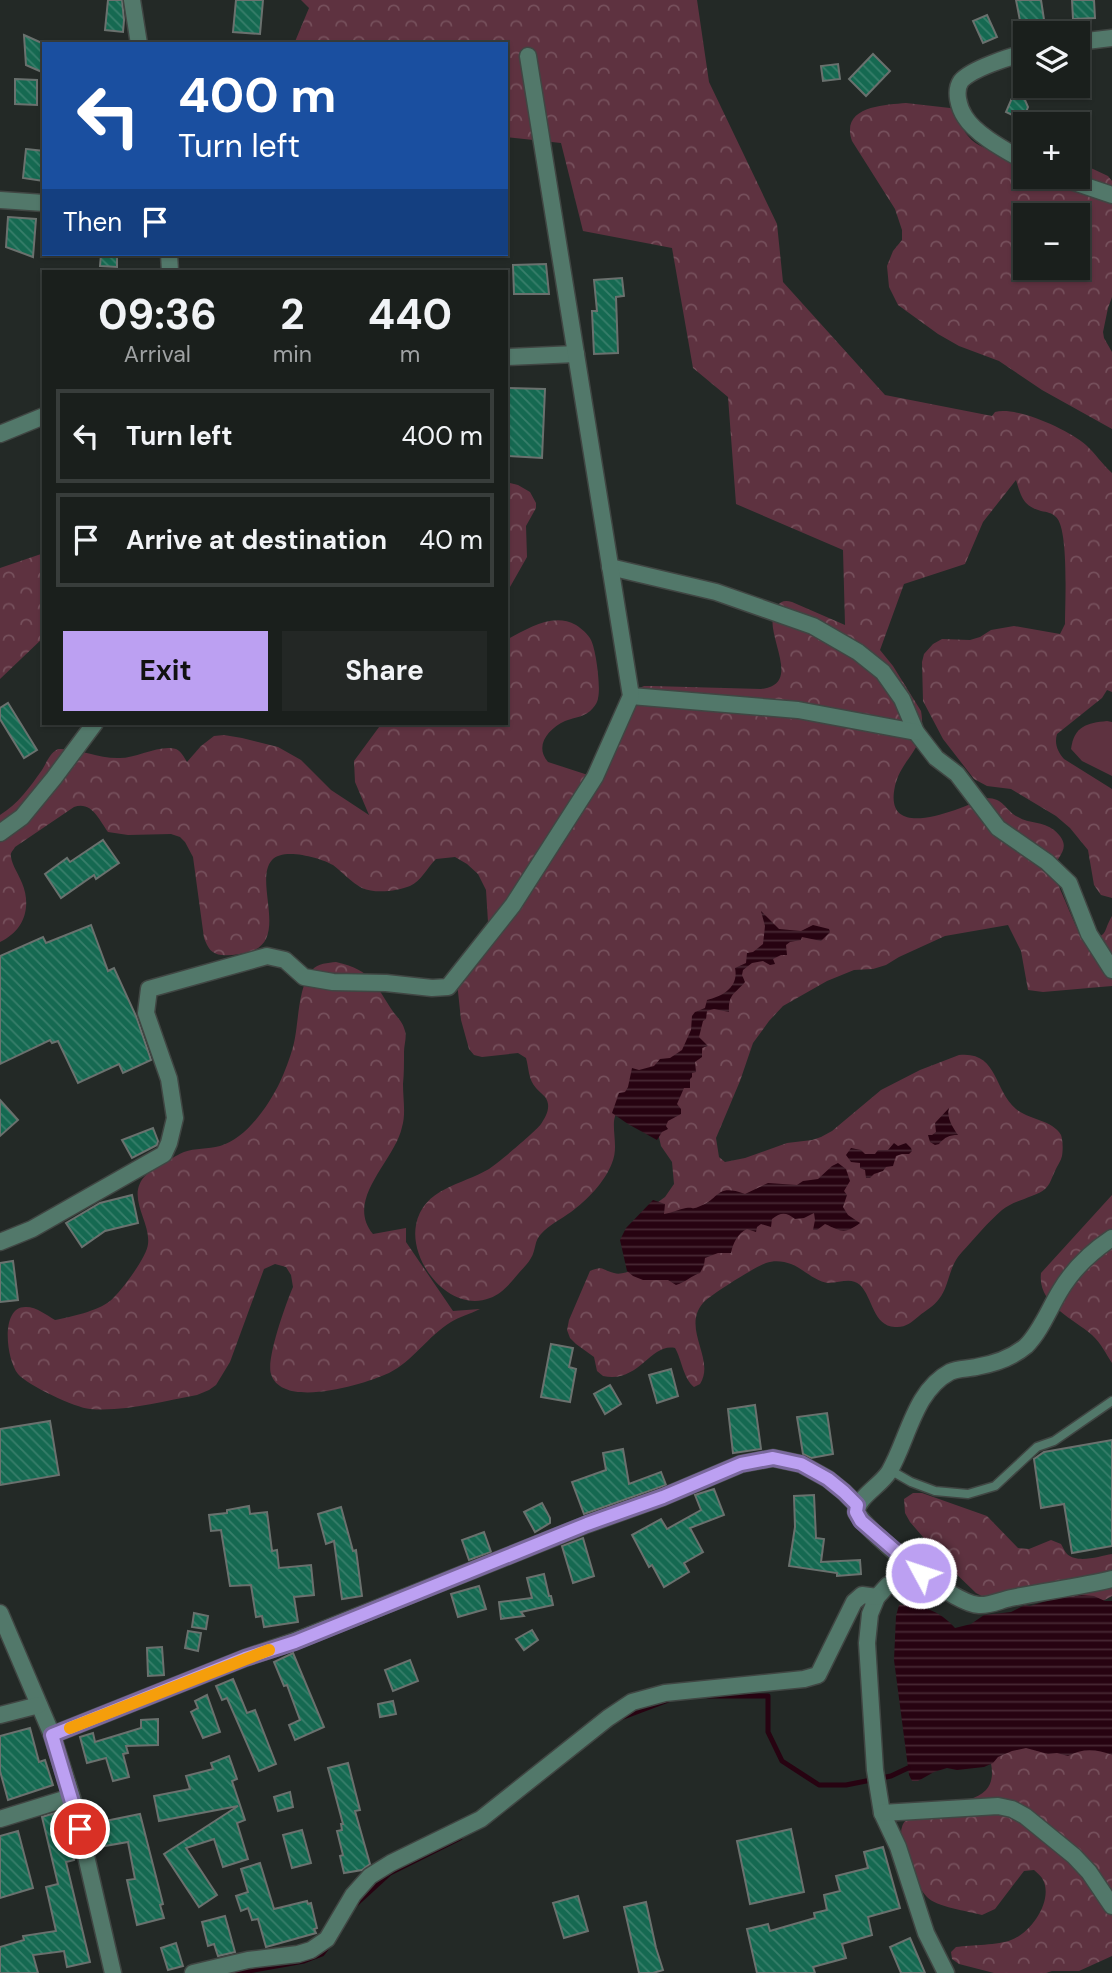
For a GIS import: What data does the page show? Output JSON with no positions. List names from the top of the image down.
{
  "page": {
    "map_buttons": ["+", "−"],
    "turn": ["400 m", "Turn left"],
    "then": "Then",
    "eta": [
      "09:36",
      "Arrival",
      "2",
      "min",
      "440",
      "m"
    ],
    "list": [
      {
        "name": "Turn left",
        "value": "400 m"
      },
      {
        "name": "Arrive at destination",
        "value": "40 m"
      }
    ],
    "buttons": ["Exit", "Share"]
  }
}
